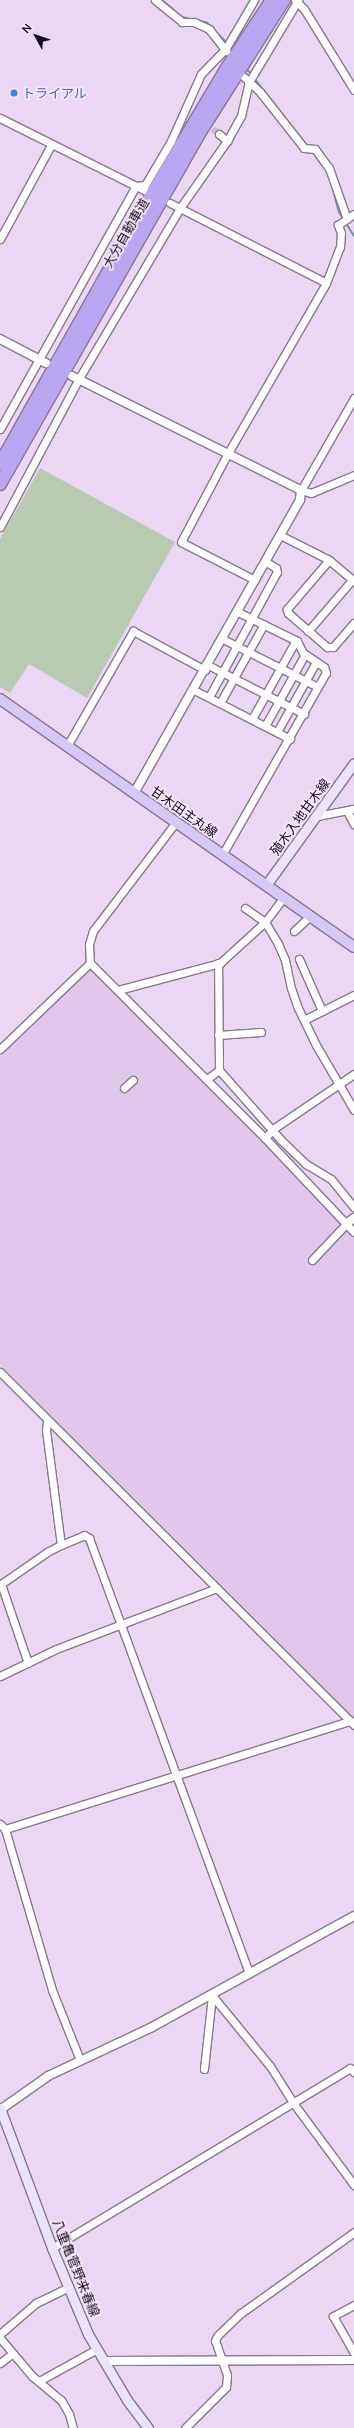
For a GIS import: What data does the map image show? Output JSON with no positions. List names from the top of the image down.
{
  "streets": {
    "highway": ["大分自動車道"],
    "main road": ["甘木田主丸線", "殖木入地甘木線", "八重亀菅野来春線"]
  },
  "crossings": [
    ["甘木田主丸線", "殖木入地甘木線"]
  ],
  "places": ["トライアル"],
  "north": "top left"
}
